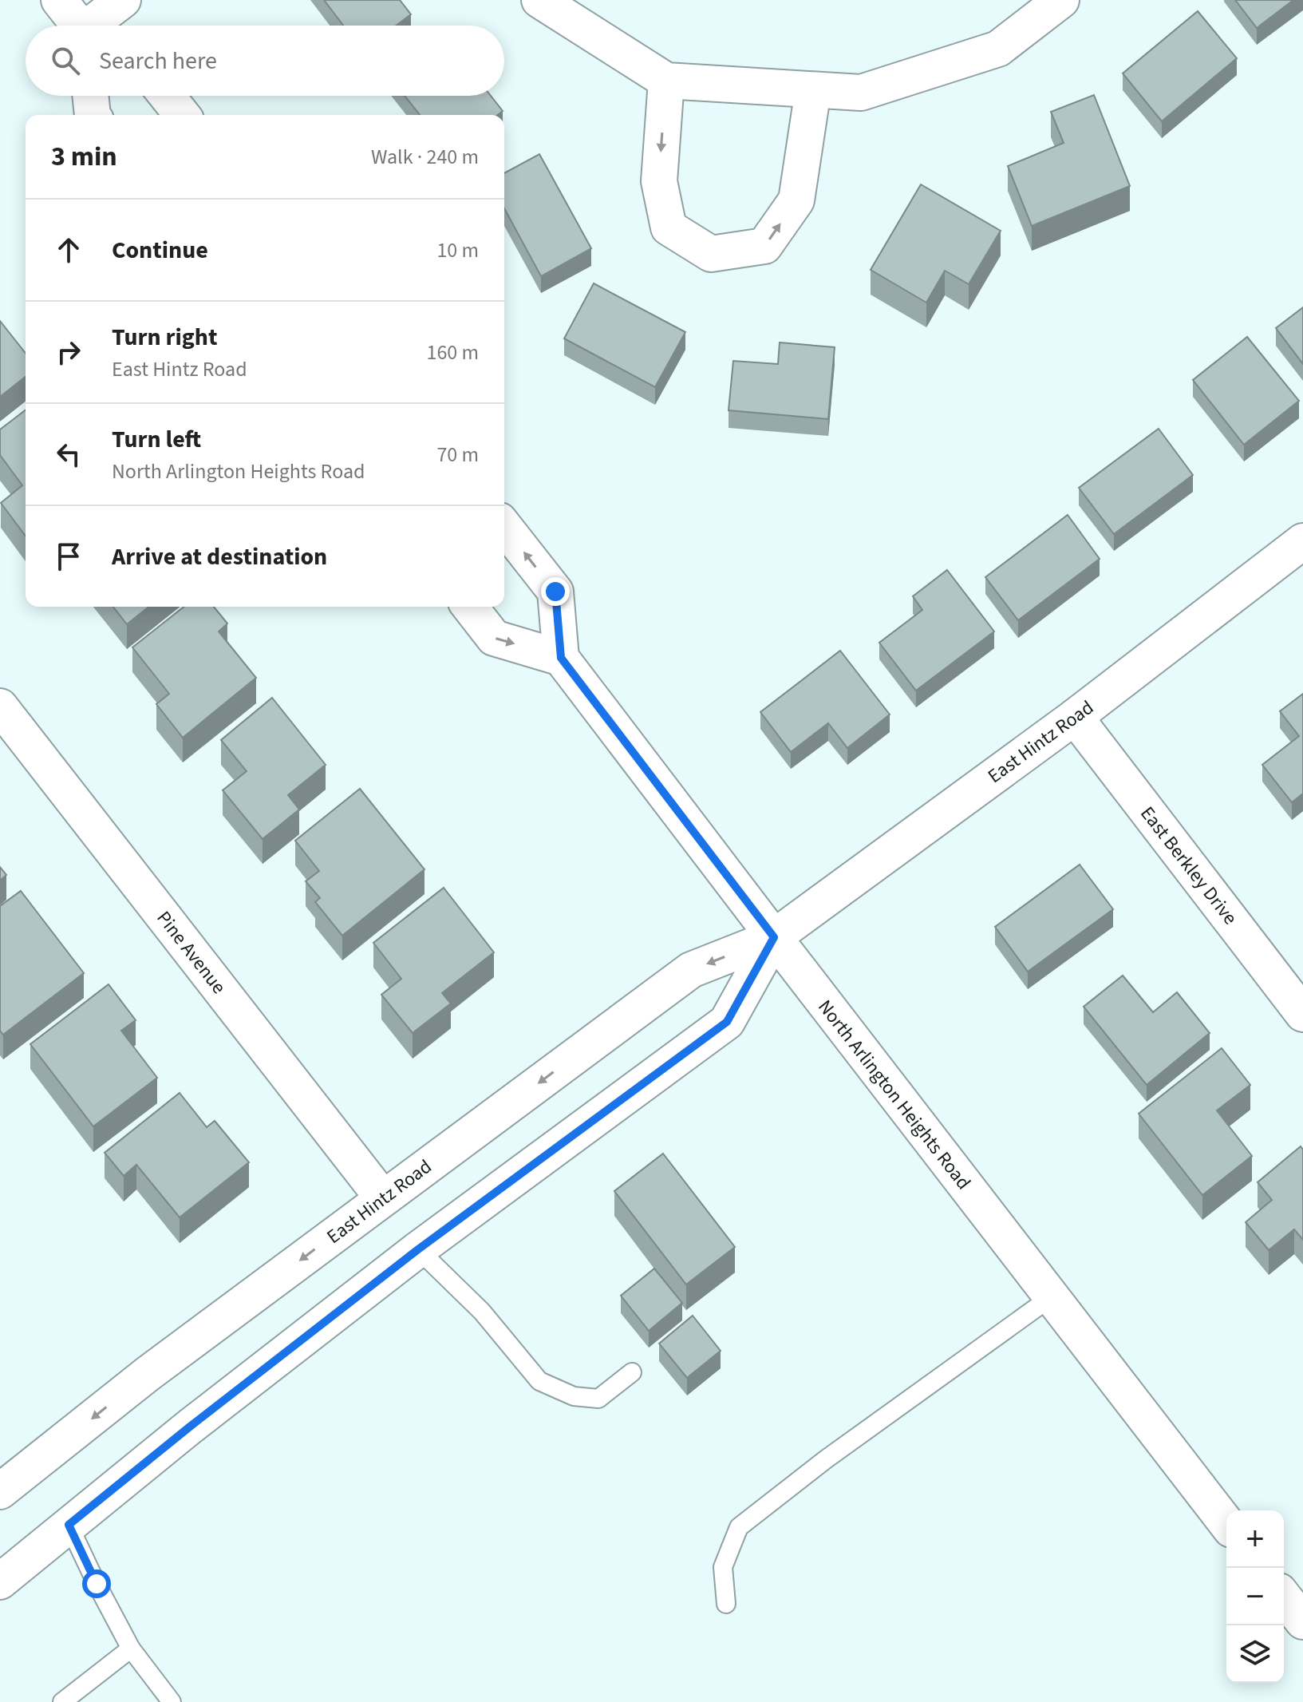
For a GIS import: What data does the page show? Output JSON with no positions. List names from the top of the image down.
{
  "streets": {
    "main road": [
      "East Hintz Road",
      "East Berkley Drive",
      "Pine Avenue",
      "North Arlington Heights Road"
    ]
  },
  "crossings": [
    ["East Hintz Road", "East Berkley Drive"],
    ["East Hintz Road", "Pine Avenue"],
    ["East Hintz Road", "North Arlington Heights Road"]
  ],
  "page": {
    "search": "Search here",
    "heading": ["3 min", "Walk · 240 m"],
    "list": [
      ["Continue", "10 m"],
      ["Turn right", "East Hintz Road", "160 m"],
      ["Turn left", "North Arlington Heights Road", "70 m"],
      "Arrive at destination"
    ],
    "map_buttons": ["+", "−"]
  }
}
